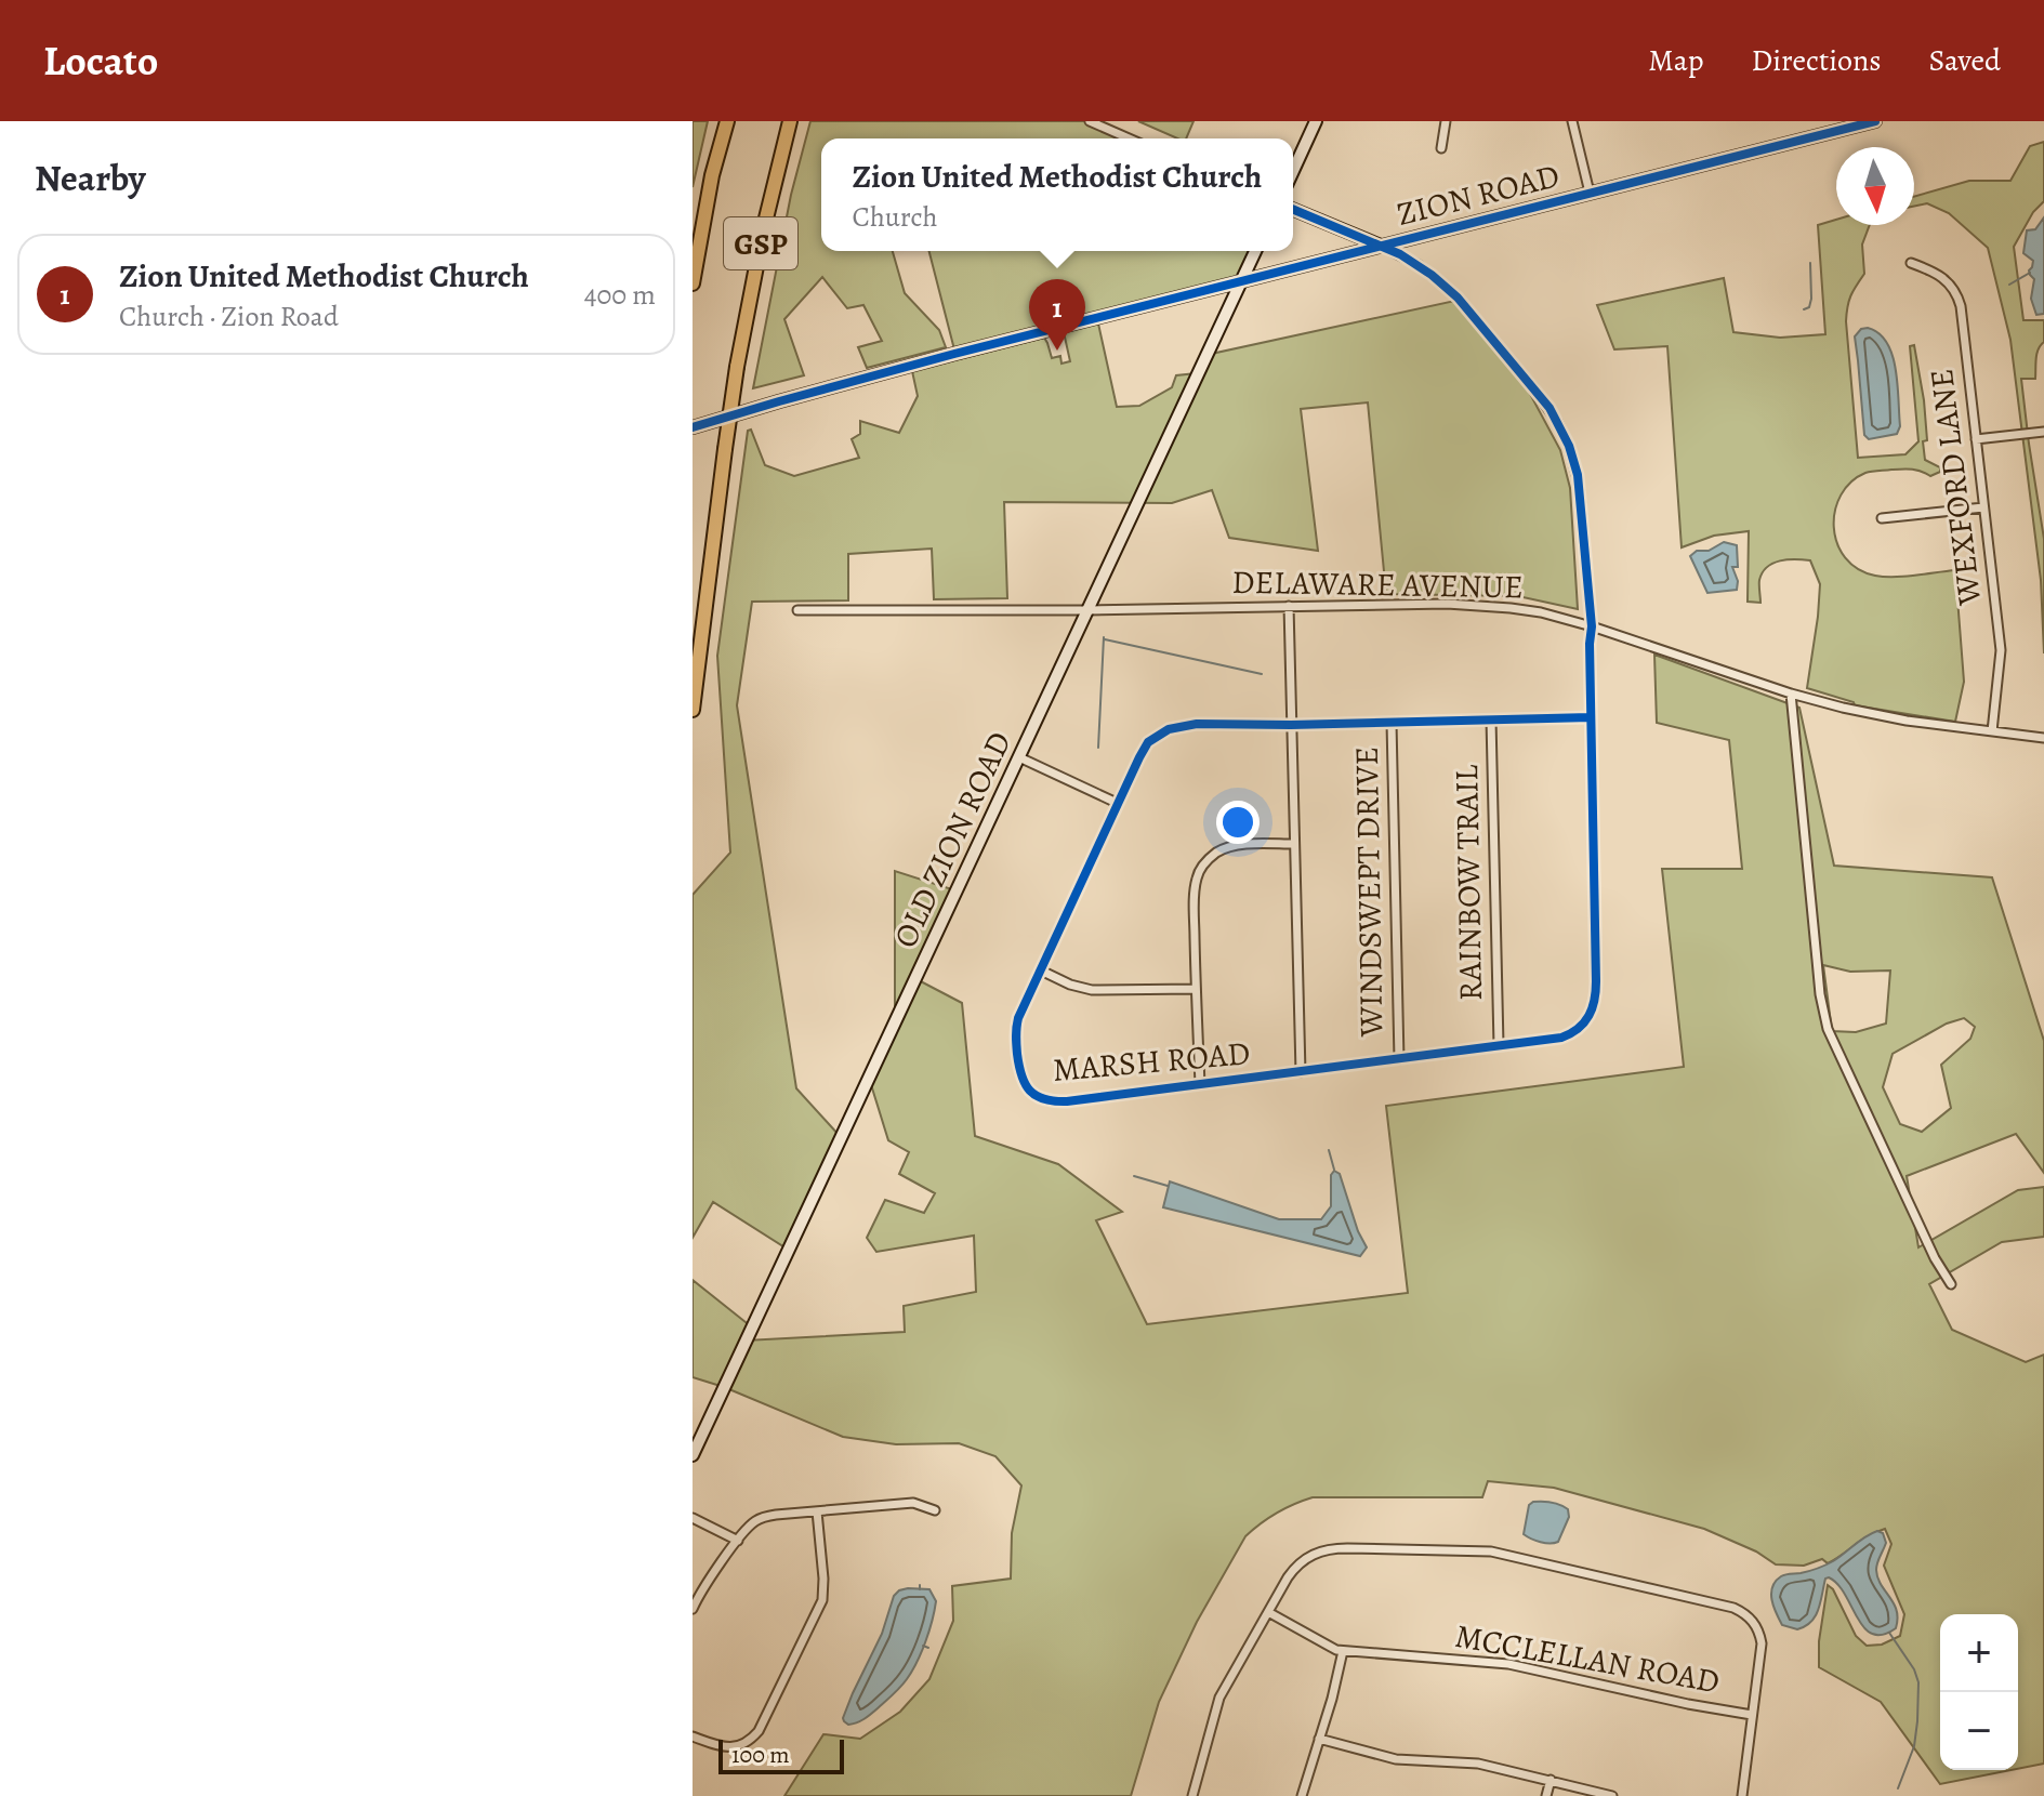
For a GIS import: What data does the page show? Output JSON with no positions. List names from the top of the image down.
{
  "streets": {
    "highway": ["GSP"],
    "street": [
      "ZION ROAD",
      "WEXFORD LANE",
      "DELAWARE AVENUE",
      "OLD ZION ROAD",
      "RAINBOW TRAIL",
      "WINDSWEPT DRIVE",
      "MARSH ROAD",
      "MCCLELLAN ROAD"
    ]
  },
  "crossings": [
    ["ZION ROAD", "OLD ZION ROAD"],
    ["ZION ROAD", "MARSH ROAD"],
    ["WEXFORD LANE", "DELAWARE AVENUE"],
    ["DELAWARE AVENUE", "OLD ZION ROAD"],
    ["DELAWARE AVENUE", "MARSH ROAD"],
    ["RAINBOW TRAIL", "MARSH ROAD"],
    ["WINDSWEPT DRIVE", "MARSH ROAD"]
  ],
  "scale_bar": "100 m",
  "north": "bottom",
  "page": {
    "header": "Locato",
    "nav": ["Map", "Directions", "Saved"],
    "heading": "Nearby",
    "popup": ["Zion United Methodist Church", "Church"],
    "list": [
      {
        "mark": "1",
        "name": "Zion United Methodist Church",
        "note": "Church · Zion Road",
        "value": "400 m"
      }
    ],
    "pins": "1",
    "map_buttons": ["+", "−"],
    "scale": "100 m"
  }
}
